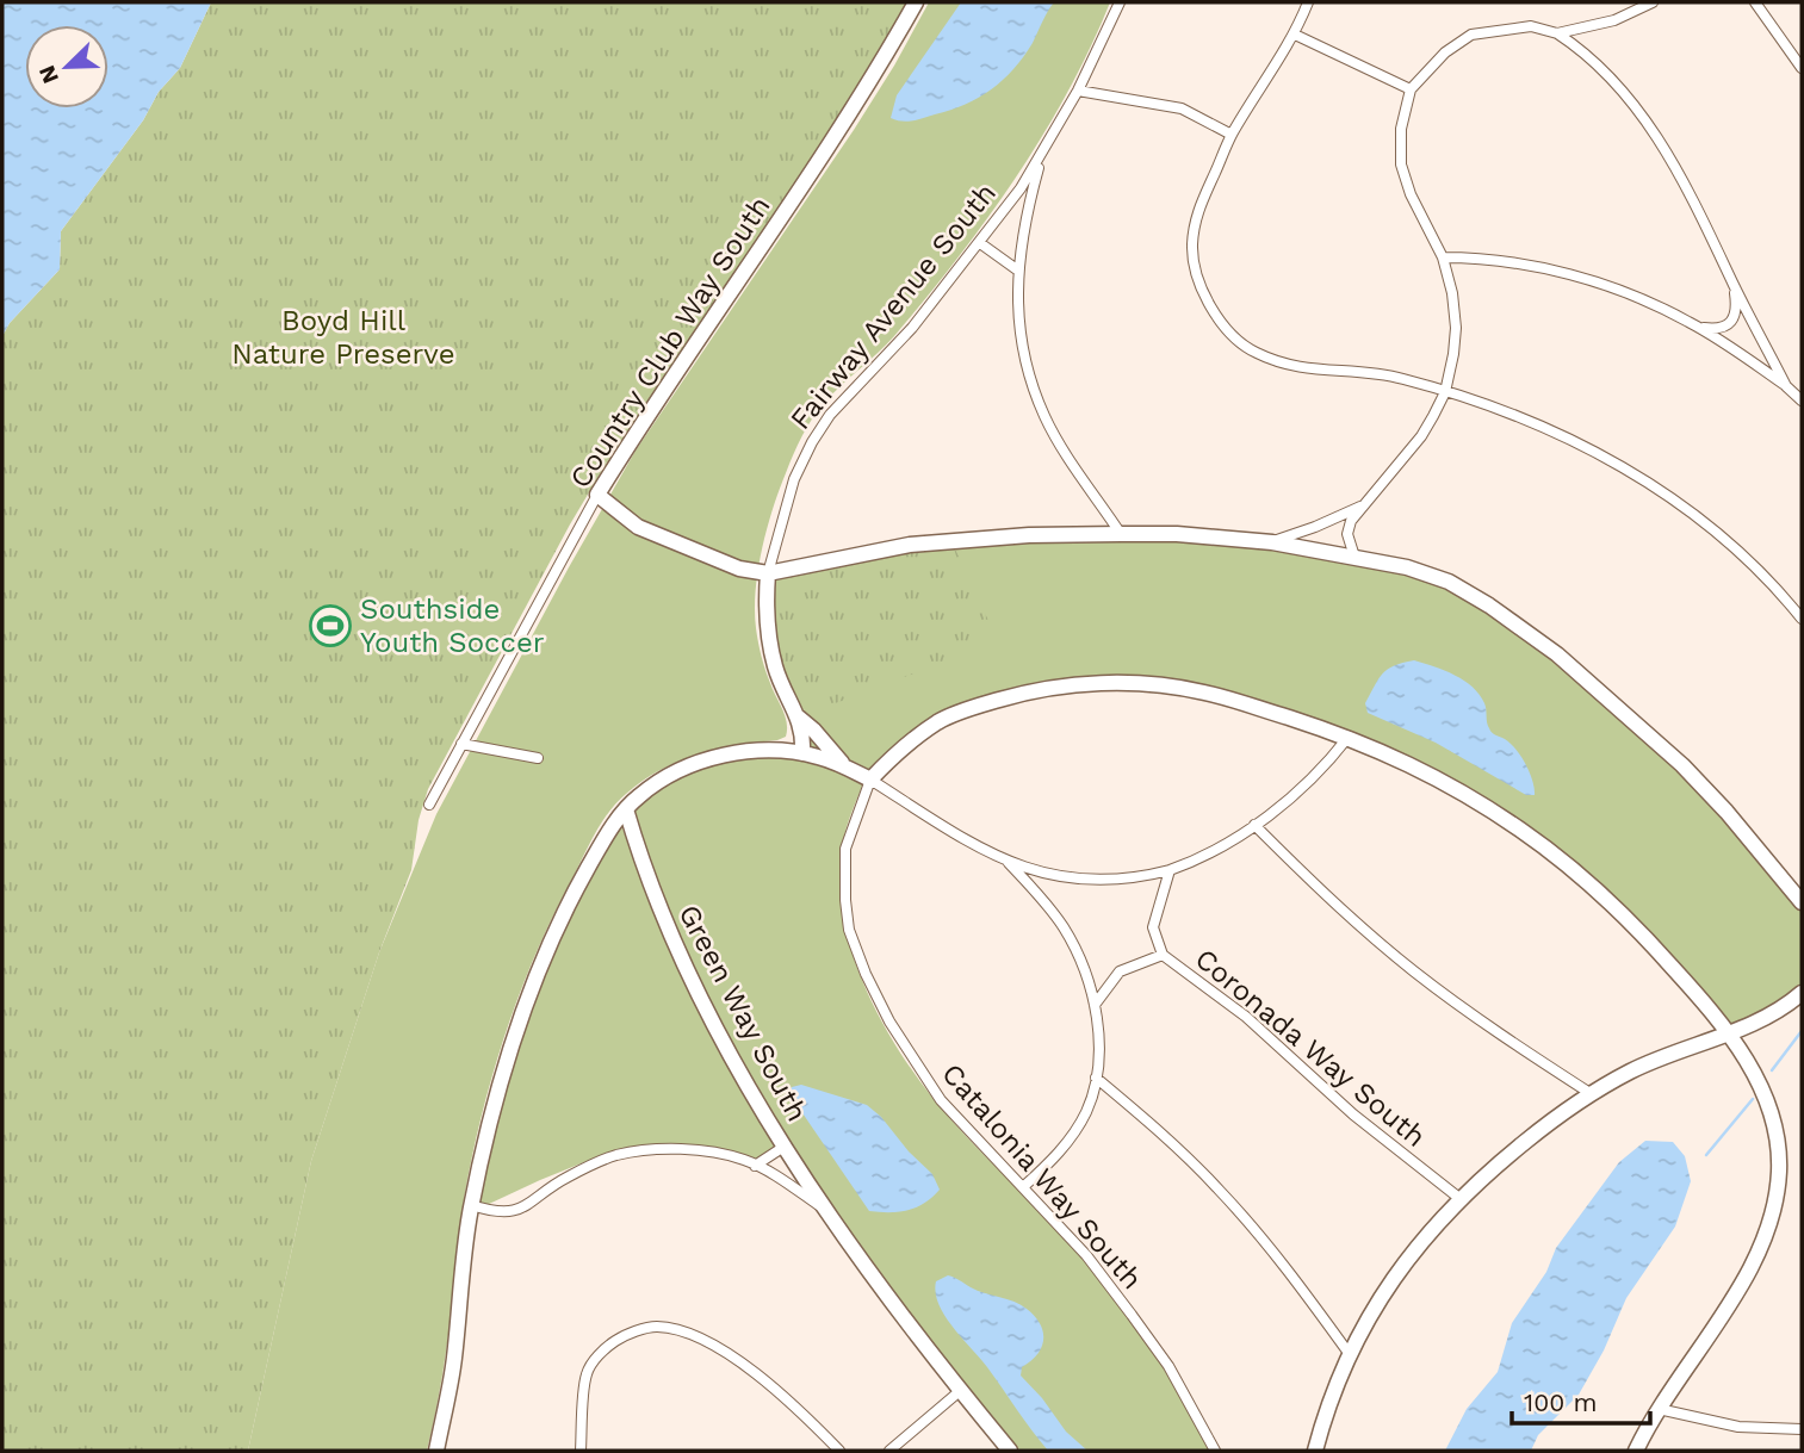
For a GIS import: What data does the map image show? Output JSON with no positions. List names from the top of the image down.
{
  "streets": {
    "street": [
      "Fairway Avenue South",
      "Country Club Way South",
      "Green Way South",
      "Coronada Way South",
      "Catalonia Way South"
    ]
  },
  "parks": ["Boyd Hill Nature Preserve"],
  "places": {
    "sports": ["Southside Youth Soccer"]
  },
  "scale_bar": "100 m",
  "north": "bottom left"
}
